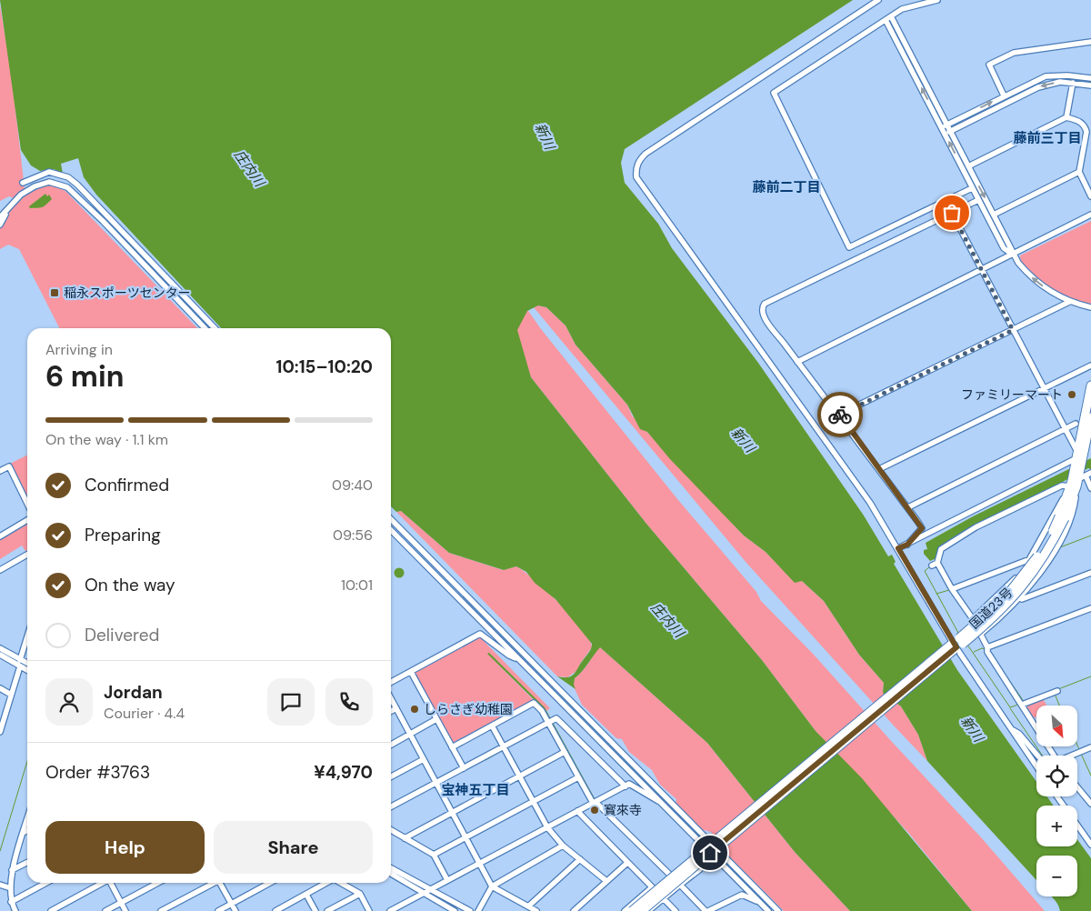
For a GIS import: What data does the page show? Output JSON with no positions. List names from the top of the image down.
{
  "streets": {
    "highway": ["国道23号"]
  },
  "districts": ["藤前三丁目", "藤前二丁目", "宝神五丁目"],
  "water": ["新川", "庄内川"],
  "places": {
    "transit": ["稲永スポーツセンター"],
    "other": ["ファミリーマート", "しらさぎ幼稚園", "寳來寺"]
  },
  "north": "bottom right",
  "page": {
    "heading": ["6 min", "Arriving in", "10:15–10:20"],
    "panel": [
      "Jordan",
      "Courier · 4.4",
      "Order #3763",
      "¥4,970"
    ],
    "bar": "On the way · 1.1 km",
    "list": [
      ["Confirmed", "09:40"],
      ["Preparing", "09:56"],
      ["On the way", "10:01"],
      "Delivered"
    ],
    "map_buttons": ["+", "−"],
    "buttons": ["Help", "Share"]
  }
}
